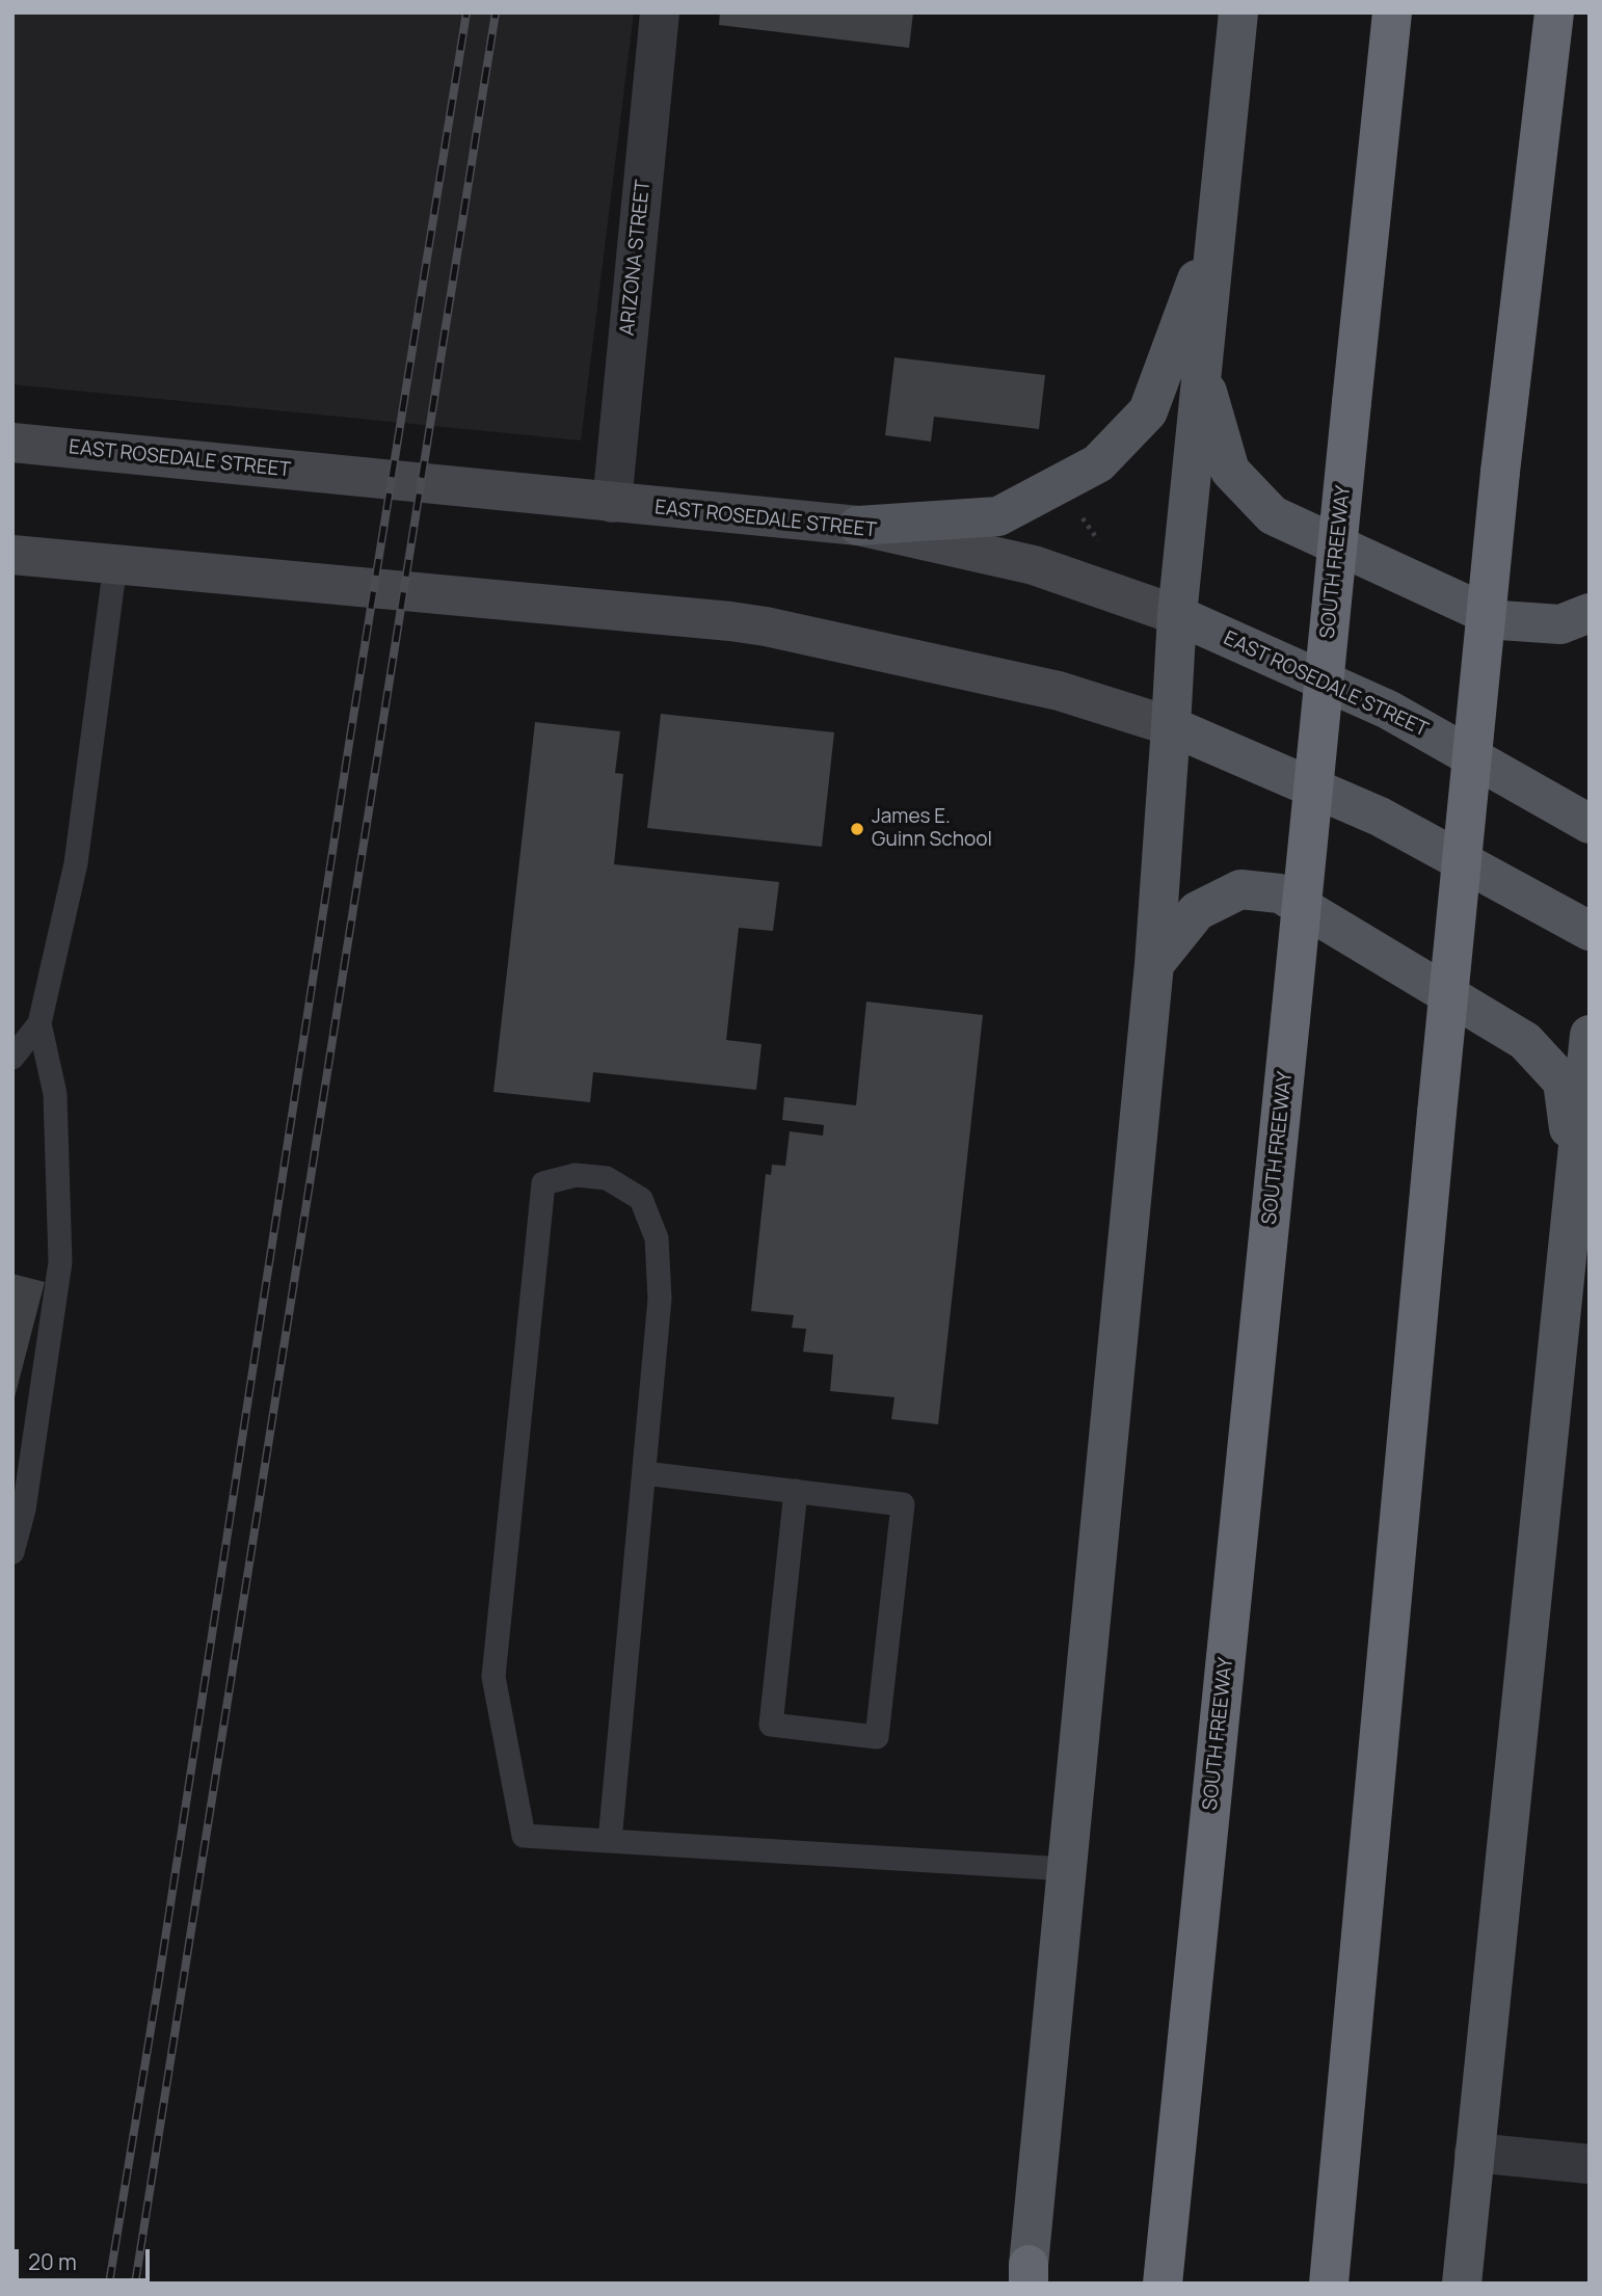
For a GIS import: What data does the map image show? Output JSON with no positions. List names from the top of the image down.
{
  "streets": {
    "highway": ["SOUTH FREEWAY"],
    "main road": ["EAST ROSEDALE STREET"],
    "street": ["ARIZONA STREET"]
  },
  "crossings": [
    ["ARIZONA STREET", "EAST ROSEDALE STREET"]
  ],
  "places": ["James E. Guinn School"],
  "scale_bar": "20 m"
}
